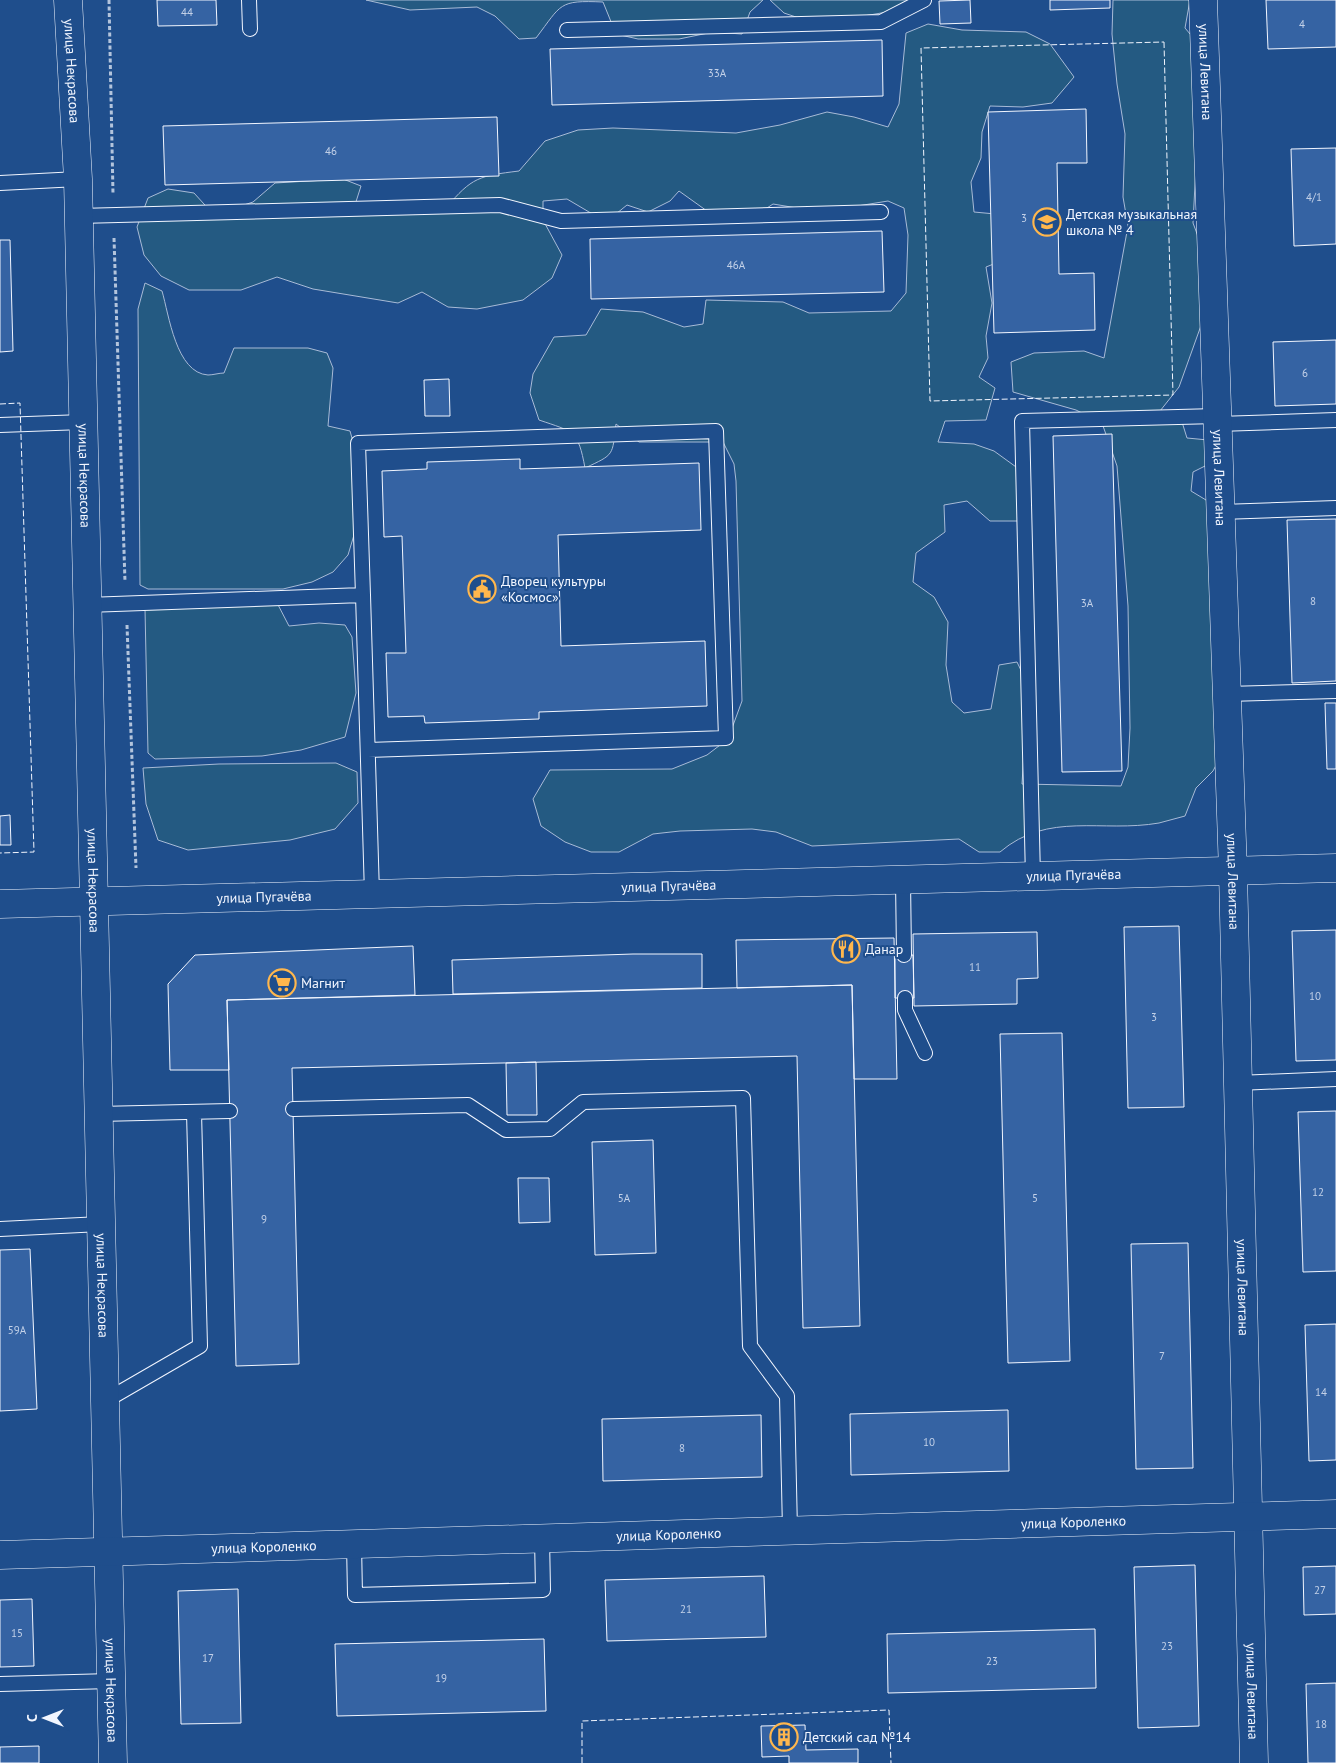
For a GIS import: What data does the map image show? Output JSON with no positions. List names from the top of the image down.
{
  "streets": {
    "street": [
      "улица Некрасова",
      "улица Левитана",
      "улица Пугачёва",
      "улица Короленко"
    ]
  },
  "crossings": [
    ["улица Некрасова", "улица Пугачёва"],
    ["улица Некрасова", "улица Короленко"],
    ["улица Левитана", "улица Пугачёва"],
    ["улица Левитана", "улица Короленко"]
  ],
  "places": {
    "school or university": ["Детская музыкальная школа № 4"],
    "public building": ["Дворец культуры «Космос»"],
    "restaurant": ["Данар"],
    "supermarket": ["Магнит"],
    "building": ["Детский сад №14"]
  },
  "house_numbers": [
    "44",
    "4",
    "33А",
    "46",
    "4/1",
    "3",
    "46А",
    "6",
    "8",
    "3А",
    "11",
    "10",
    "3",
    "12",
    "5А",
    "5",
    "9",
    "59А",
    "7",
    "14",
    "10",
    "8",
    "27",
    "21",
    "15",
    "23",
    "17",
    "23",
    "19",
    "18"
  ],
  "north": "left"
}
